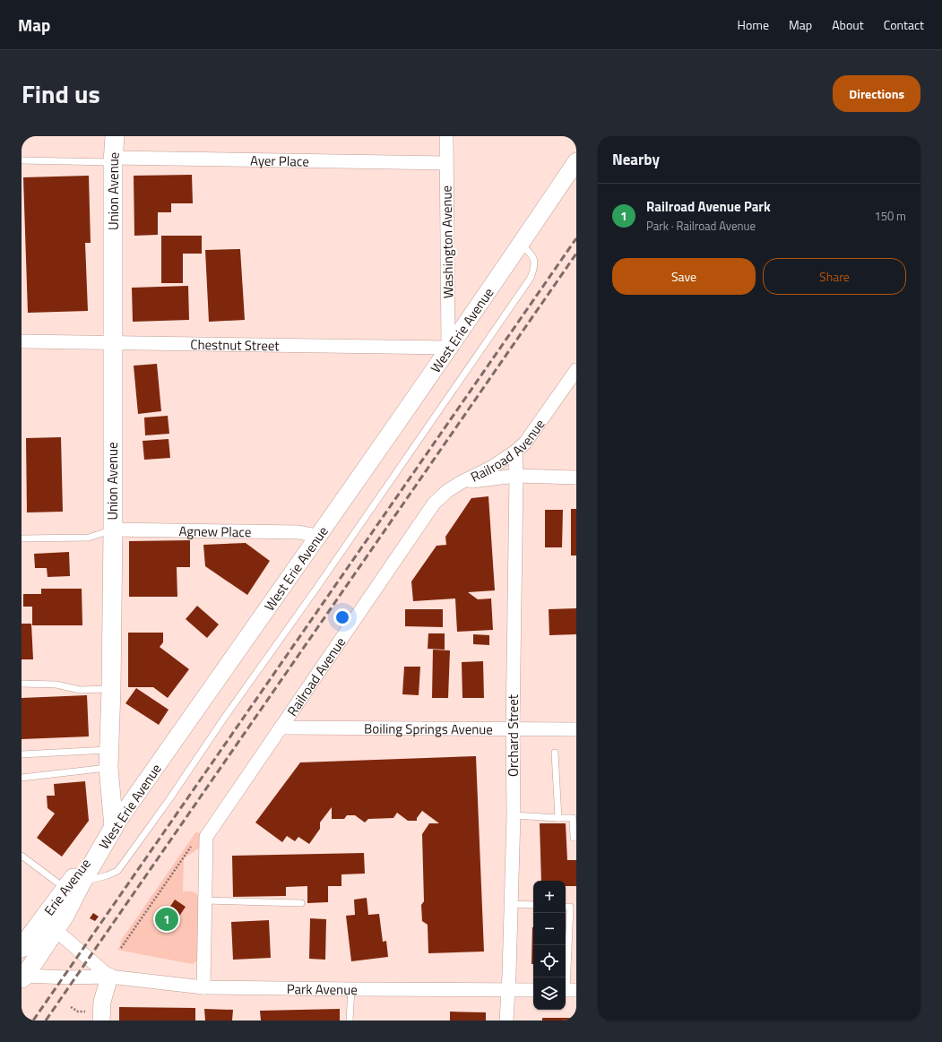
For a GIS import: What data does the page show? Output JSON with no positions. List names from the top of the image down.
{
  "streets": {
    "main road": ["Union Avenue", "Erie Avenue"],
    "street": [
      "Ayer Place",
      "Washington Avenue",
      "West Erie Avenue",
      "Chestnut Street",
      "Railroad Avenue",
      "Agnew Place",
      "Boiling Springs Avenue",
      "Orchard Street",
      "Park Avenue"
    ]
  },
  "crossings": [
    ["Ayer Place", "Union Avenue"],
    ["Ayer Place", "Washington Avenue"],
    ["Union Avenue", "West Erie Avenue"],
    ["Union Avenue", "Chestnut Street"],
    ["Union Avenue", "Agnew Place"],
    ["Union Avenue", "Erie Avenue"],
    ["Washington Avenue", "West Erie Avenue"],
    ["Washington Avenue", "Chestnut Street"],
    ["West Erie Avenue", "Chestnut Street"],
    ["West Erie Avenue", "Agnew Place"],
    ["West Erie Avenue", "Erie Avenue"],
    ["Railroad Avenue", "Boiling Springs Avenue"],
    ["Railroad Avenue", "Orchard Street"],
    ["Boiling Springs Avenue", "Orchard Street"],
    ["Orchard Street", "Park Avenue"]
  ],
  "page": {
    "header": "Map",
    "nav": [
      "Home",
      "Map",
      "About",
      "Contact"
    ],
    "title": "Find us",
    "buttons": [
      "Directions",
      ["Save", "Share"]
    ],
    "heading": "Nearby",
    "list": [
      {
        "mark": "1",
        "name": "Railroad Avenue Park",
        "note": "Park · Railroad Avenue",
        "value": "150 m"
      }
    ],
    "map_buttons": ["+", "−"],
    "pins": "1"
  }
}
